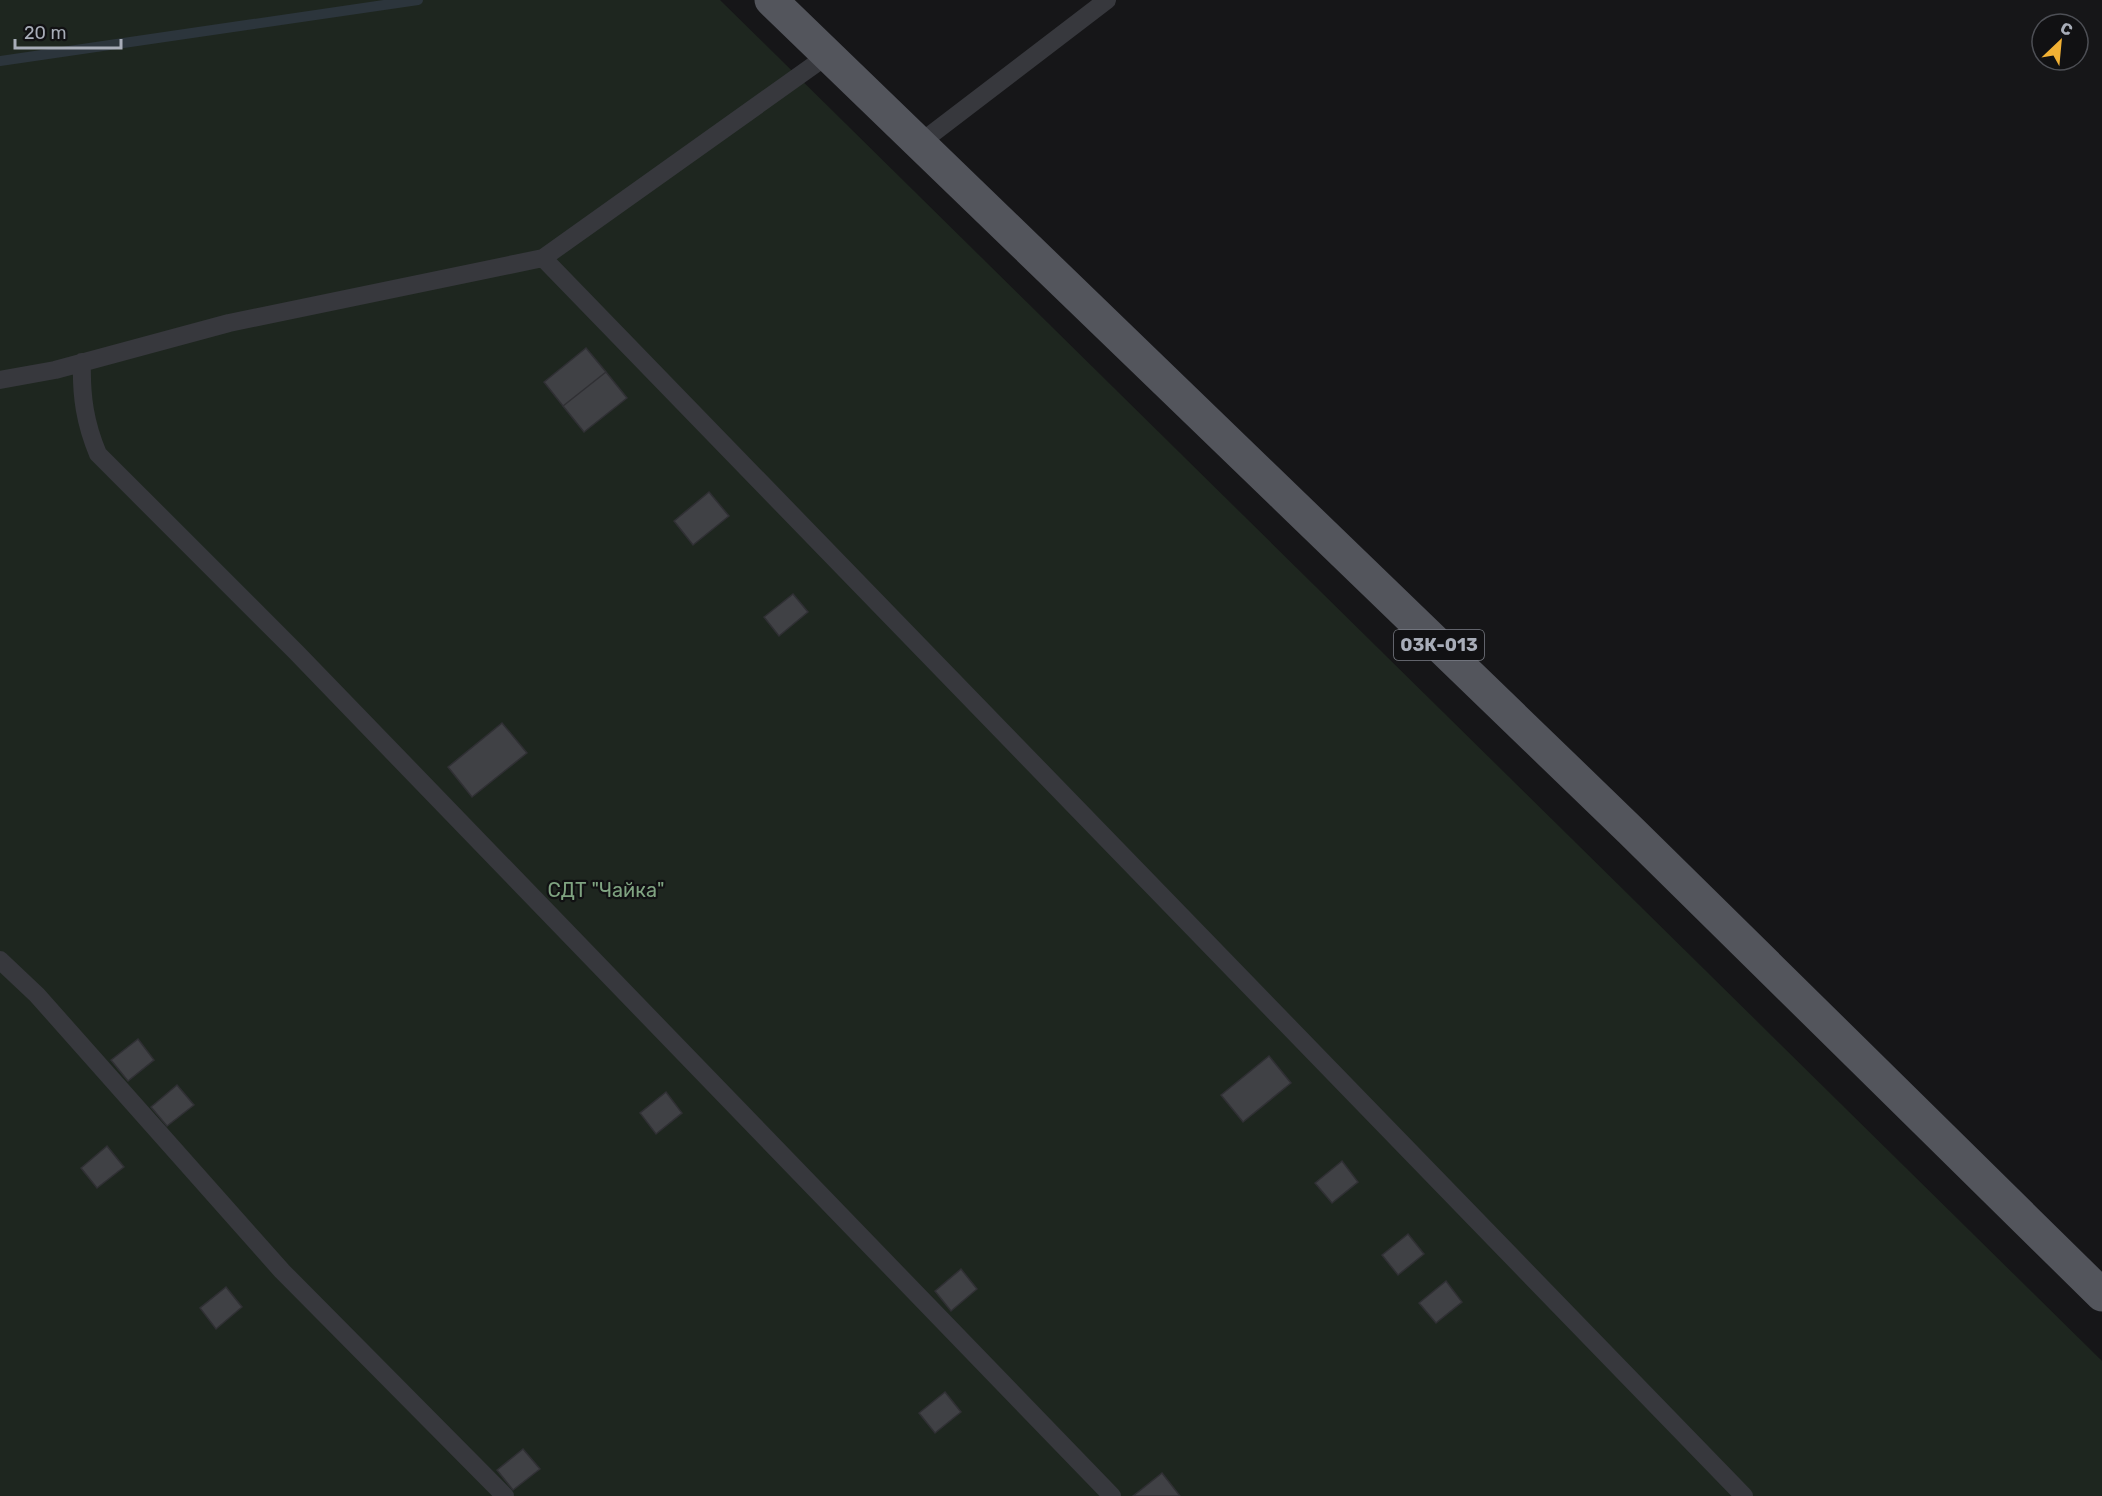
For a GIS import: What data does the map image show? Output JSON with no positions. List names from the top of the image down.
{
  "streets": {
    "main road": ["03К-013"]
  },
  "parks": ["СДТ \"Чайка\""],
  "scale_bar": "20 m",
  "north": "top right"
}
